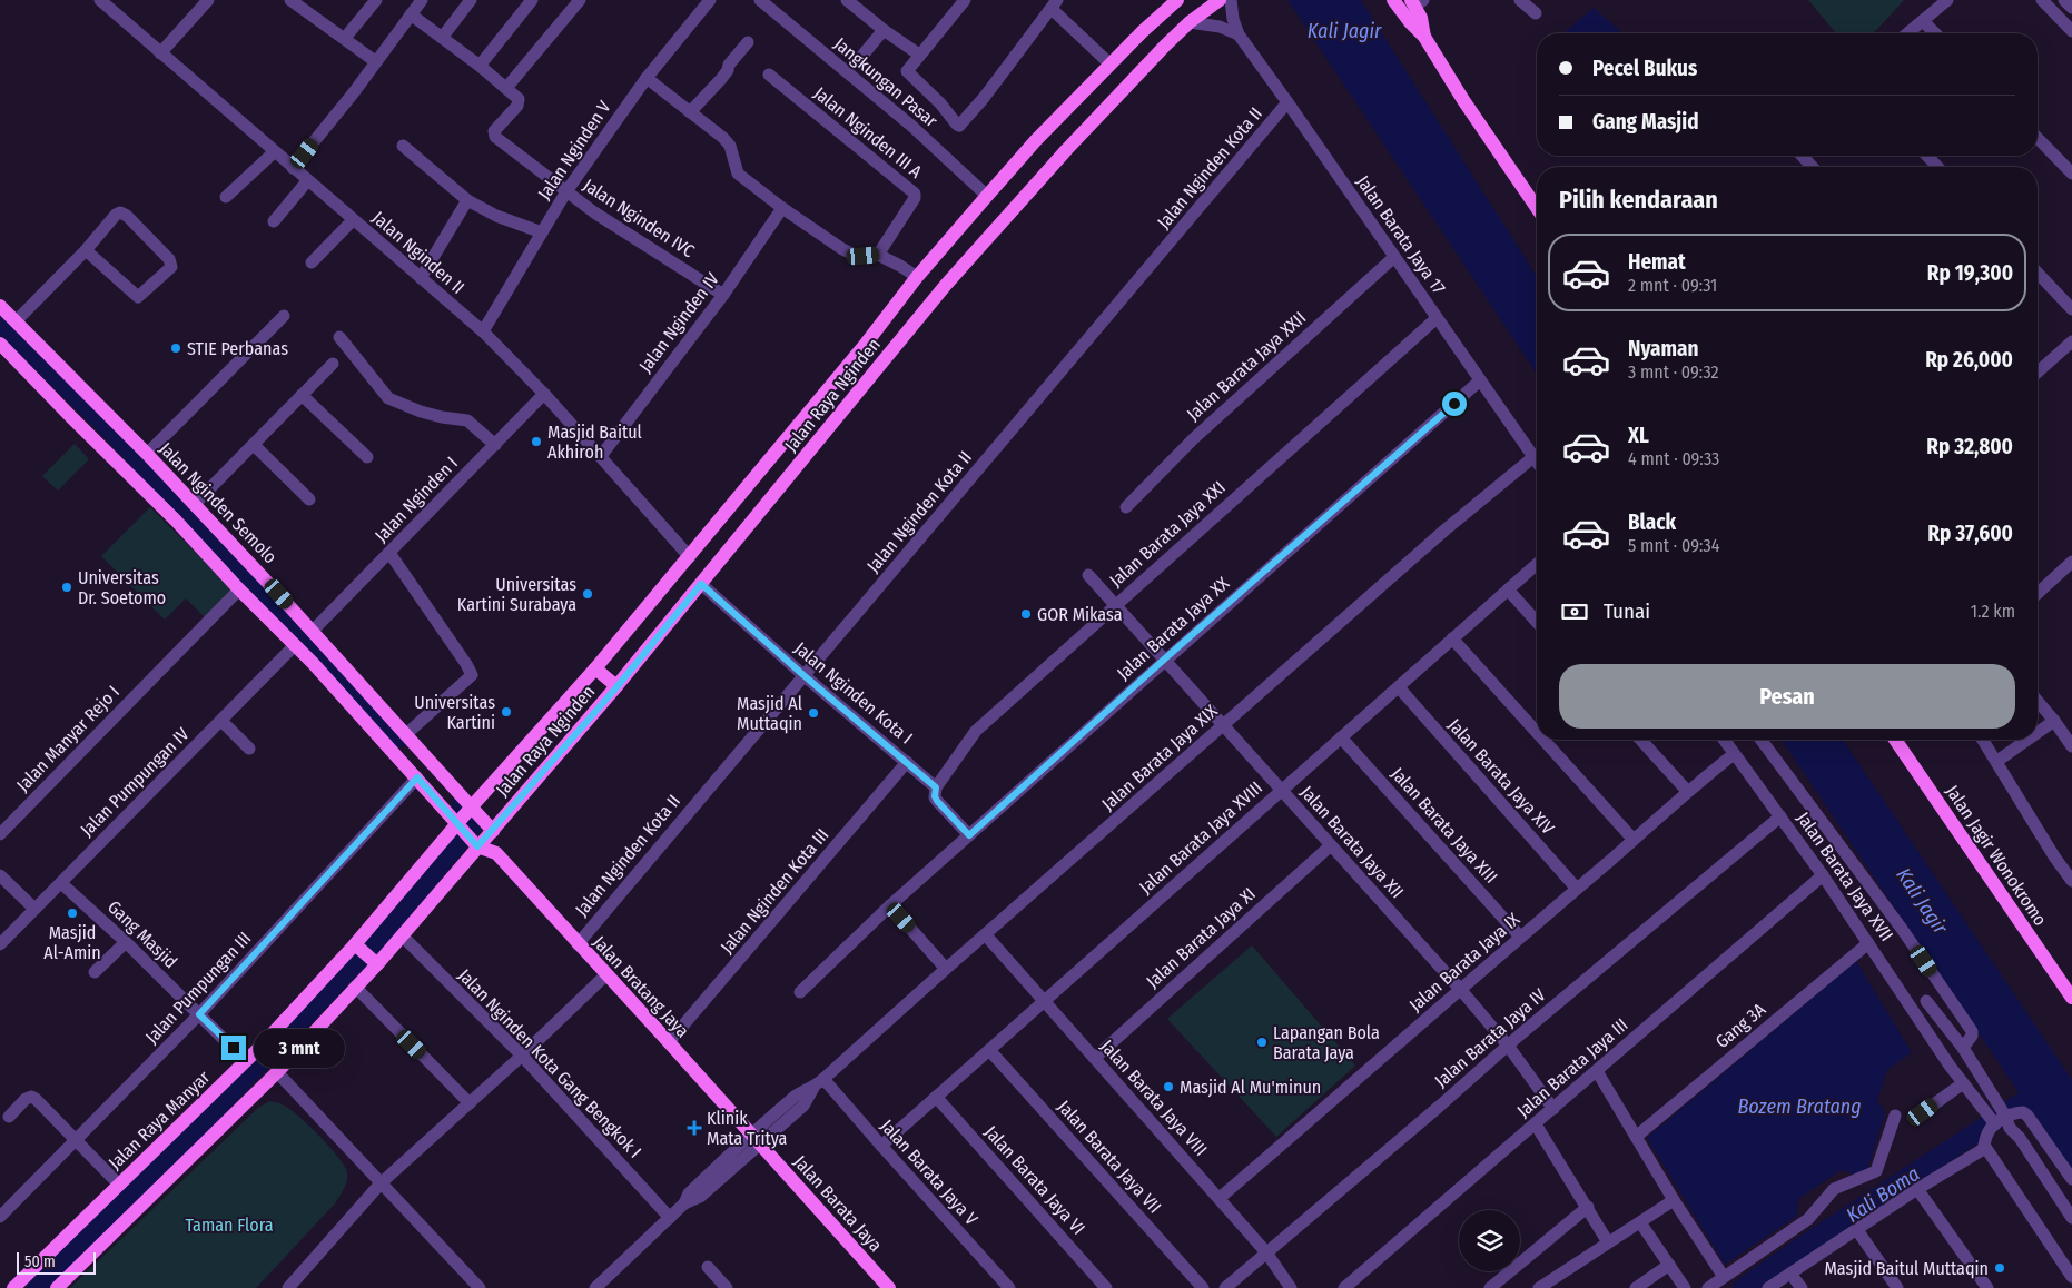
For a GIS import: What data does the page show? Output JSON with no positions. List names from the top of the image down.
{
  "streets": {
    "main road": [
      "Jalan Raya Nginden",
      "Jalan Nginden Semolo",
      "Jalan Jagir Wonokromo",
      "Jalan Bratang Jaya",
      "Jalan Raya Manyar",
      "Jalan Barata Jaya"
    ],
    "street": [
      "Jangkungan Pasar",
      "Jalan Nginden III A",
      "Jalan Nginden V",
      "Jalan Nginden Kota II",
      "Jalan Nginden IVC",
      "Jalan Barata Jaya 17",
      "Jalan Nginden II",
      "Jalan Nginden IV",
      "Jalan Barata Jaya XXII",
      "Jalan Nginden I",
      "Jalan Barata Jaya XXI",
      "Jalan Barata Jaya XX",
      "Jalan Nginden Kota I",
      "Jalan Manyar Rejo I",
      "Jalan Barata Jaya XIX",
      "Jalan Barata Jaya XIV",
      "Jalan Pumpungan IV",
      "Jalan Barata Jaya XIII",
      "Jalan Barata Jaya XVIII",
      "Jalan Barata Jaya XII",
      "Jalan Barata Jaya XVII",
      "Jalan Nginden Kota III",
      "Gang Masjid",
      "Jalan Barata Jaya XI",
      "Jalan Barata Jaya IX",
      "Jalan Pumpungan III",
      "Gang 3A",
      "Jalan Barata Jaya IV",
      "Jalan Nginden Kota Gang Bengkok I",
      "Jalan Barata Jaya III",
      "Jalan Barata Jaya VIII",
      "Jalan Barata Jaya VII",
      "Jalan Barata Jaya V",
      "Jalan Barata Jaya VI"
    ]
  },
  "crossings": [
    ["Jangkungan Pasar", "Jalan Raya Nginden"],
    ["Jalan Nginden V", "Jalan Nginden IVC"],
    ["Jalan Nginden V", "Jalan Nginden II"],
    ["Jalan Nginden Kota II", "Jalan Barata Jaya 17"],
    ["Jalan Nginden Kota II", "Jalan Nginden Kota I"],
    ["Jalan Nginden Kota II", "Jalan Bratang Jaya"],
    ["Jalan Nginden IVC", "Jalan Nginden IV"],
    ["Jalan Barata Jaya 17", "Jalan Barata Jaya XXII"],
    ["Jalan Barata Jaya 17", "Jalan Barata Jaya XXI"],
    ["Jalan Barata Jaya 17", "Jalan Barata Jaya XX"],
    ["Jalan Barata Jaya 17", "Jalan Barata Jaya XIX"],
    ["Jalan Nginden II", "Jalan Nginden IV"],
    ["Jalan Nginden II", "Jalan Raya Nginden"],
    ["Jalan Nginden II", "Jalan Nginden I"],
    ["Jalan Raya Nginden", "Jalan Nginden Semolo"],
    ["Jalan Raya Nginden", "Jalan Nginden Kota I"],
    ["Jalan Raya Nginden", "Jalan Bratang Jaya"],
    ["Jalan Raya Nginden", "Jalan Raya Manyar"],
    ["Jalan Nginden I", "Jalan Nginden Semolo"],
    ["Jalan Nginden Semolo", "Jalan Manyar Rejo I"],
    ["Jalan Nginden Semolo", "Jalan Pumpungan IV"],
    ["Jalan Nginden Semolo", "Jalan Bratang Jaya"],
    ["Jalan Nginden Semolo", "Jalan Pumpungan III"],
    ["Jalan Nginden Semolo", "Jalan Raya Manyar"],
    ["Jalan Barata Jaya XXI", "Jalan Nginden Kota I"],
    ["Jalan Barata Jaya XXI", "Jalan Barata Jaya XII"],
    ["Jalan Barata Jaya XX", "Jalan Nginden Kota I"],
    ["Jalan Barata Jaya XX", "Jalan Barata Jaya XII"],
    ["Jalan Nginden Kota I", "Jalan Nginden Kota III"],
    ["Jalan Barata Jaya XIX", "Jalan Barata Jaya XII"],
    ["Jalan Barata Jaya XIX", "Jalan Bratang Jaya"],
    ["Jalan Barata Jaya XIX", "Jalan Nginden Kota Gang Bengkok I"],
    ["Jalan Barata Jaya XIX", "Jalan Barata Jaya VIII"],
    ["Jalan Barata Jaya XIX", "Jalan Barata Jaya V"],
    ["Jalan Barata Jaya XIX", "Jalan Barata Jaya"],
    ["Jalan Barata Jaya XIV", "Jalan Barata Jaya XVIII"],
    ["Jalan Barata Jaya XIV", "Jalan Barata Jaya IX"],
    ["Jalan Pumpungan IV", "Gang Masjid"],
    ["Jalan Barata Jaya XIII", "Jalan Barata Jaya XVIII"],
    ["Jalan Barata Jaya XIII", "Jalan Barata Jaya IX"],
    ["Jalan Barata Jaya XVIII", "Jalan Barata Jaya XII"],
    ["Jalan Barata Jaya XVIII", "Jalan Barata Jaya VIII"],
    ["Jalan Barata Jaya XVIII", "Jalan Barata Jaya VII"],
    ["Jalan Barata Jaya XVIII", "Jalan Barata Jaya V"],
    ["Jalan Barata Jaya XVIII", "Jalan Barata Jaya VI"],
    ["Jalan Barata Jaya XII", "Jalan Barata Jaya XI"],
    ["Jalan Barata Jaya XII", "Jalan Barata Jaya IX"],
    ["Jalan Barata Jaya XII", "Jalan Barata Jaya IV"],
    ["Jalan Barata Jaya XII", "Jalan Barata Jaya III"],
    ["Jalan Barata Jaya XVII", "Jalan Barata Jaya IX"],
    ["Jalan Barata Jaya XVII", "Gang 3A"],
    ["Jalan Barata Jaya XVII", "Jalan Barata Jaya IV"],
    ["Jalan Barata Jaya XVII", "Jalan Barata Jaya III"],
    ["Jalan Nginden Kota III", "Jalan Bratang Jaya"],
    ["Gang Masjid", "Jalan Pumpungan III"],
    ["Gang Masjid", "Jalan Raya Manyar"],
    ["Jalan Barata Jaya XI", "Jalan Barata Jaya VIII"],
    ["Jalan Barata Jaya IX", "Jalan Barata Jaya VIII"],
    ["Jalan Bratang Jaya", "Jalan Raya Manyar"],
    ["Jalan Bratang Jaya", "Jalan Barata Jaya"],
    ["Jalan Barata Jaya IV", "Jalan Barata Jaya VIII"],
    ["Jalan Nginden Kota Gang Bengkok I", "Jalan Raya Manyar"]
  ],
  "water": ["Kali Jagir", "Bozem Bratang", "Kali Boma"],
  "parks": ["Taman Flora"],
  "places": {
    "other": [
      "STIE Perbanas",
      "Masjid Baitul Akhiroh",
      "Universitas Dr. Soetomo",
      "Universitas Kartini Surabaya",
      "GOR Mikasa",
      "Universitas Kartini",
      "Masjid Al Muttaqin",
      "Masjid Al-Amin",
      "Lapangan Bola Barata Jaya",
      "Masjid Al Mu'minun",
      "Masjid Baitul Muttaqin"
    ],
    "health": ["Klinik Mata Tritya"]
  },
  "scale_bar": "50 m",
  "page": {
    "banner": ["Pecel Bukus", "Gang Masjid"],
    "heading": "Pilih kendaraan",
    "list": [
      {
        "name": "Hemat",
        "note": "2 mnt · 09:31",
        "value": "Rp 19,300"
      },
      {
        "name": "Nyaman",
        "note": "3 mnt · 09:32",
        "value": "Rp 26,000"
      },
      {
        "name": "XL",
        "note": "4 mnt · 09:33",
        "value": "Rp 32,800"
      },
      {
        "name": "Black",
        "note": "5 mnt · 09:34",
        "value": "Rp 37,600"
      }
    ],
    "pay": ["Tunai", "1.2 km"],
    "buttons": "Pesan",
    "bubble": "3 mnt",
    "scale": "50 m"
  }
}
